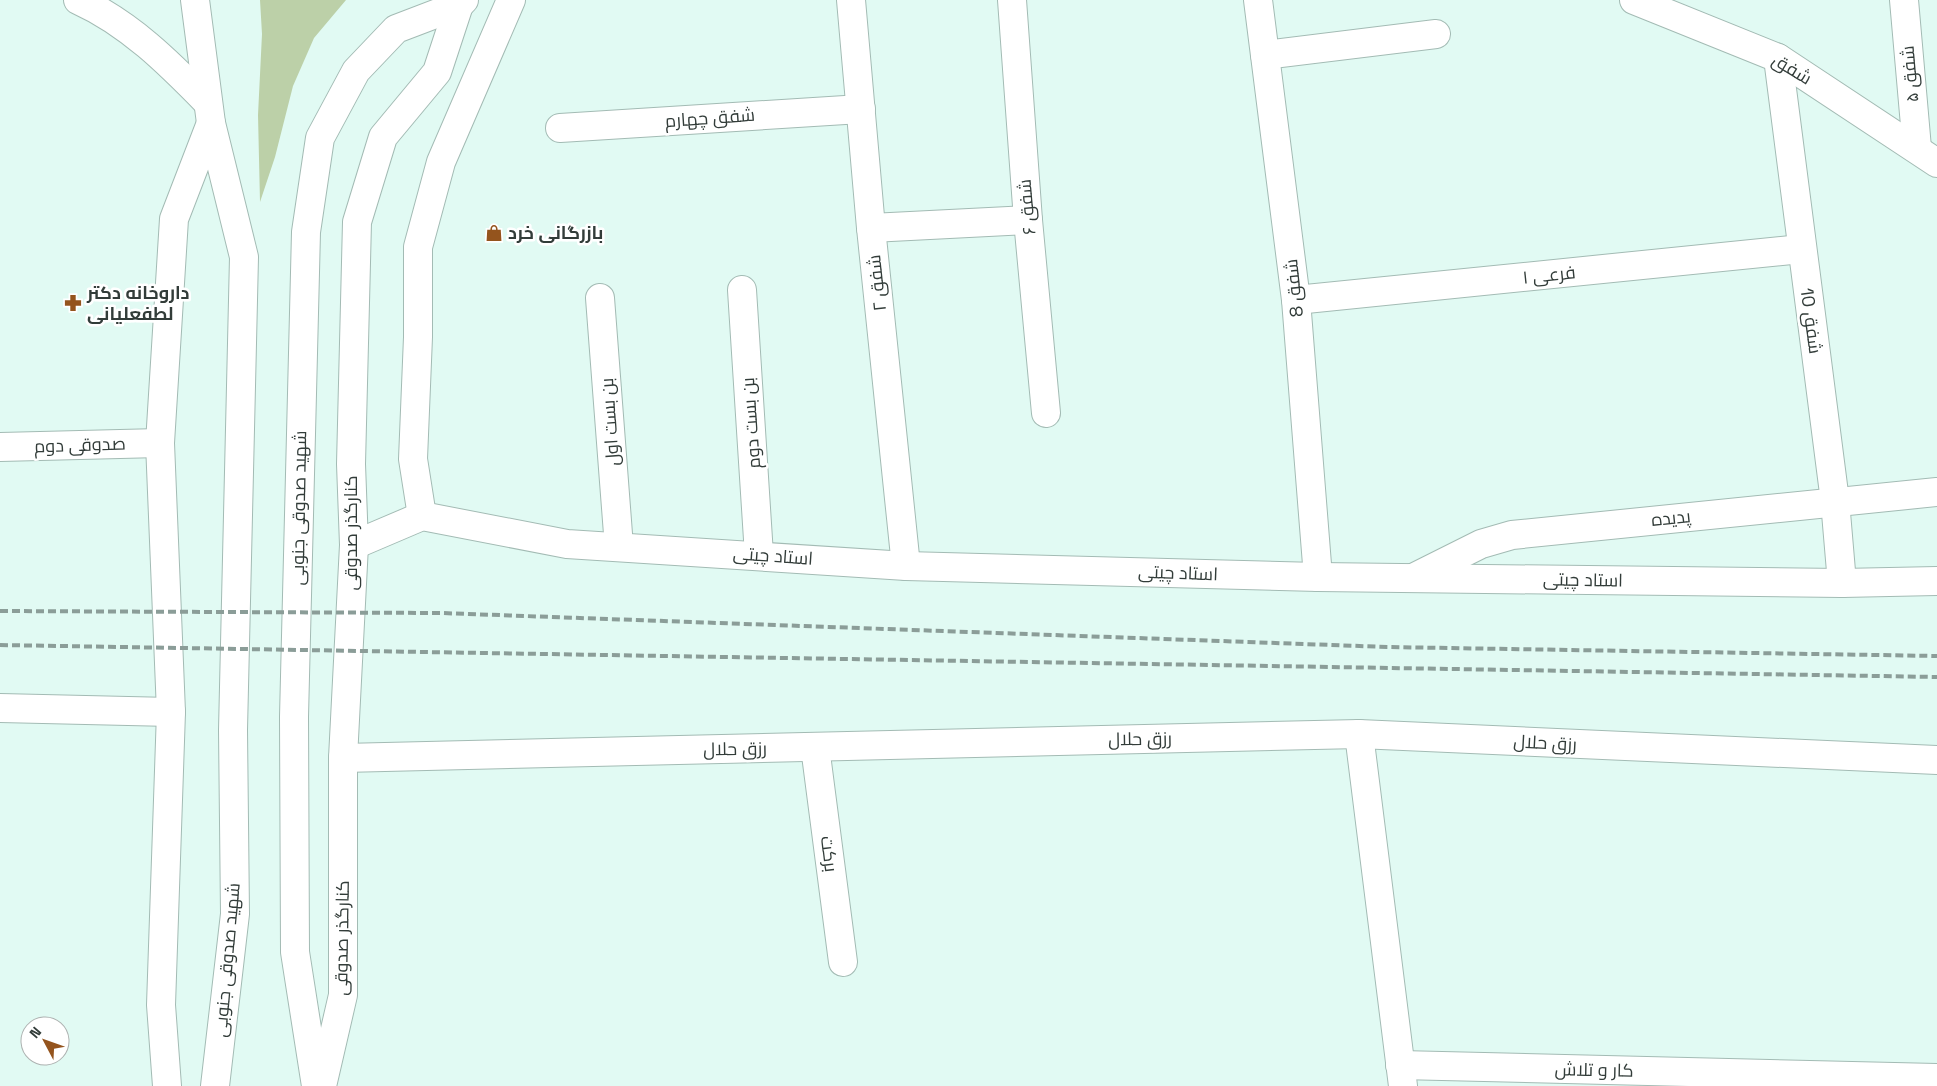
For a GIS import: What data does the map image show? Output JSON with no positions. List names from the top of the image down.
{
  "streets": {
    "street": [
      "شفق",
      "شفق ۵",
      "شفق چهارم",
      "شفق ۶",
      "فرعی ۱",
      "شفق ۲",
      "شفق 8",
      "شفق 10",
      "بن بست اول",
      "بن بست دوم",
      "صدوقی دوم",
      "شهید صدوقی جنوبی",
      "پدیده",
      "کنارگذر صدوقی",
      "استاد چیتی",
      "رزق حلال",
      "برکت",
      "کار و تلاش"
    ]
  },
  "crossings": [
    ["شفق", "شفق ۵"],
    ["شفق", "شفق 10"],
    ["شفق چهارم", "شفق ۲"],
    ["فرعی ۱", "شفق 8"],
    ["فرعی ۱", "شفق 10"],
    ["شفق ۲", "استاد چیتی"],
    ["شفق 8", "استاد چیتی"],
    ["شفق 10", "پدیده"],
    ["شفق 10", "استاد چیتی"],
    ["بن بست اول", "استاد چیتی"],
    ["بن بست دوم", "استاد چیتی"],
    ["شهید صدوقی جنوبی", "کنارگذر صدوقی"],
    ["پدیده", "استاد چیتی"],
    ["کنارگذر صدوقی", "رزق حلال"],
    ["رزق حلال", "برکت"]
  ],
  "places": {
    "shop": ["بازرگانی خرد"],
    "pharmacy": ["داروخانه دکتر لطفعلیانی"]
  },
  "north": "top left"
}
